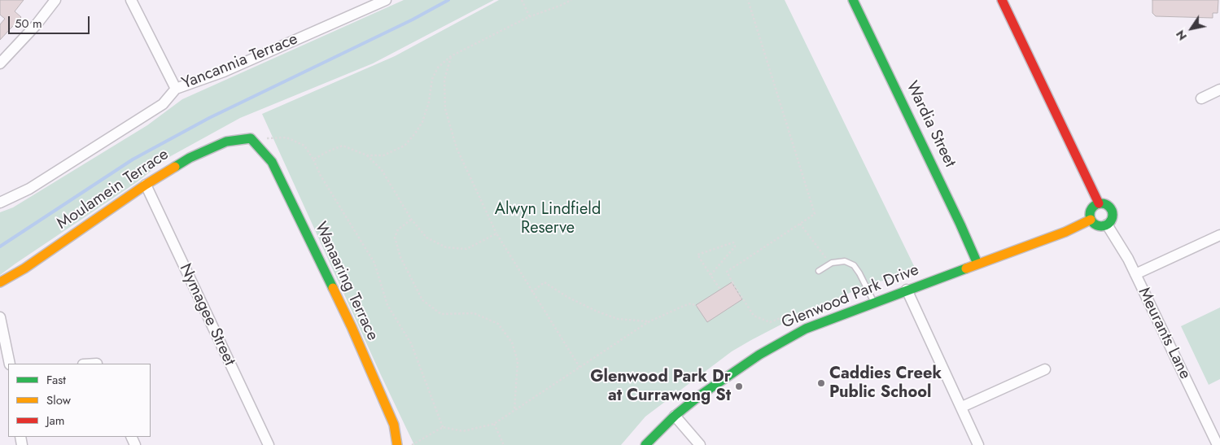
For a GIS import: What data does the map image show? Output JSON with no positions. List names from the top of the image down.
{
  "streets": {
    "street": [
      "Yancannia Terrace",
      "Wardia Street",
      "Moulamein Terrace",
      "Wanaaring Terrace",
      "Glenwood Park Drive",
      "Nymagee Street",
      "Meurants Lane"
    ]
  },
  "crossings": [
    ["Wardia Street", "Glenwood Park Drive"],
    ["Moulamein Terrace", "Wanaaring Terrace"],
    ["Moulamein Terrace", "Nymagee Street"],
    ["Glenwood Park Drive", "Meurants Lane"]
  ],
  "parks": ["Alwyn Lindfield Reserve"],
  "places": ["Caddies Creek Public School", "Glenwood Park Dr at Currawong St"],
  "legend": ["Fast", "Slow", "Jam"],
  "scale_bar": "50 m",
  "north": "bottom left"
}
